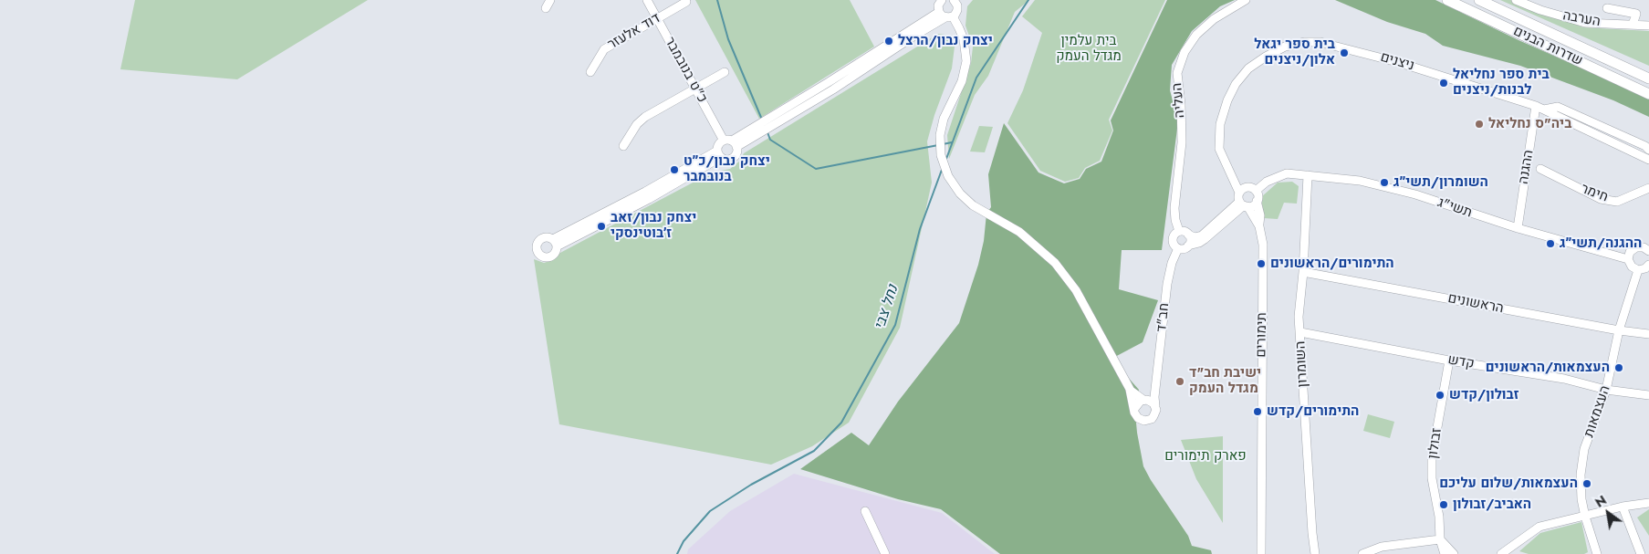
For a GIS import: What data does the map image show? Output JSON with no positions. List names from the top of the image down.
{
  "streets": {
    "main road": ["שדרות הבנים"],
    "street": [
      "הערבה",
      "דוד אלעזר",
      "ניצנים",
      "כ\"ט בנובמבר",
      "העליה",
      "ההגנה",
      "חימר",
      "תשי\"ג",
      "הראשונים",
      "חב\"ד",
      "תימורים",
      "קדש",
      "השומרון",
      "העצמאות",
      "זבולון"
    ]
  },
  "crossings": [
    ["דוד אלעזר", "כ\"ט בנובמבר"],
    ["ניצנים", "ההגנה"],
    ["ניצנים", "תשי\"ג"],
    ["ניצנים", "תימורים"],
    ["העליה", "חב\"ד"],
    ["ההגנה", "תשי\"ג"],
    ["תשי\"ג", "תימורים"],
    ["תשי\"ג", "השומרון"],
    ["הראשונים", "השומרון"],
    ["הראשונים", "העצמאות"],
    ["קדש", "השומרון"],
    ["קדש", "העצמאות"],
    ["קדש", "זבולון"]
  ],
  "water": ["נחל צבי"],
  "parks": ["בית עלמין מגדל העמק", "פארק תימורים"],
  "places": [
    "יצחק נבון/הרצל",
    "בית ספר יגאל אלון/ניצנים",
    "בית ספר נחליאל לבנות/ניצנים",
    "ביה\"ס נחליאל",
    "יצחק נבון/כ״ט בנובמבר",
    "השומרון/תשי״ג",
    "יצחק נבון/זאב ז׳בוטינסקי",
    "ההגנה/תשי״ג",
    "התימורים/הראשונים",
    "העצמאות/הראשונים",
    "ישיבת חב\"ד מגדל העמק",
    "זבולון/קדש",
    "התימורים/קדש",
    "העצמאות/שלום עליכם",
    "האביב/זבולון"
  ],
  "north": "top left"
}
